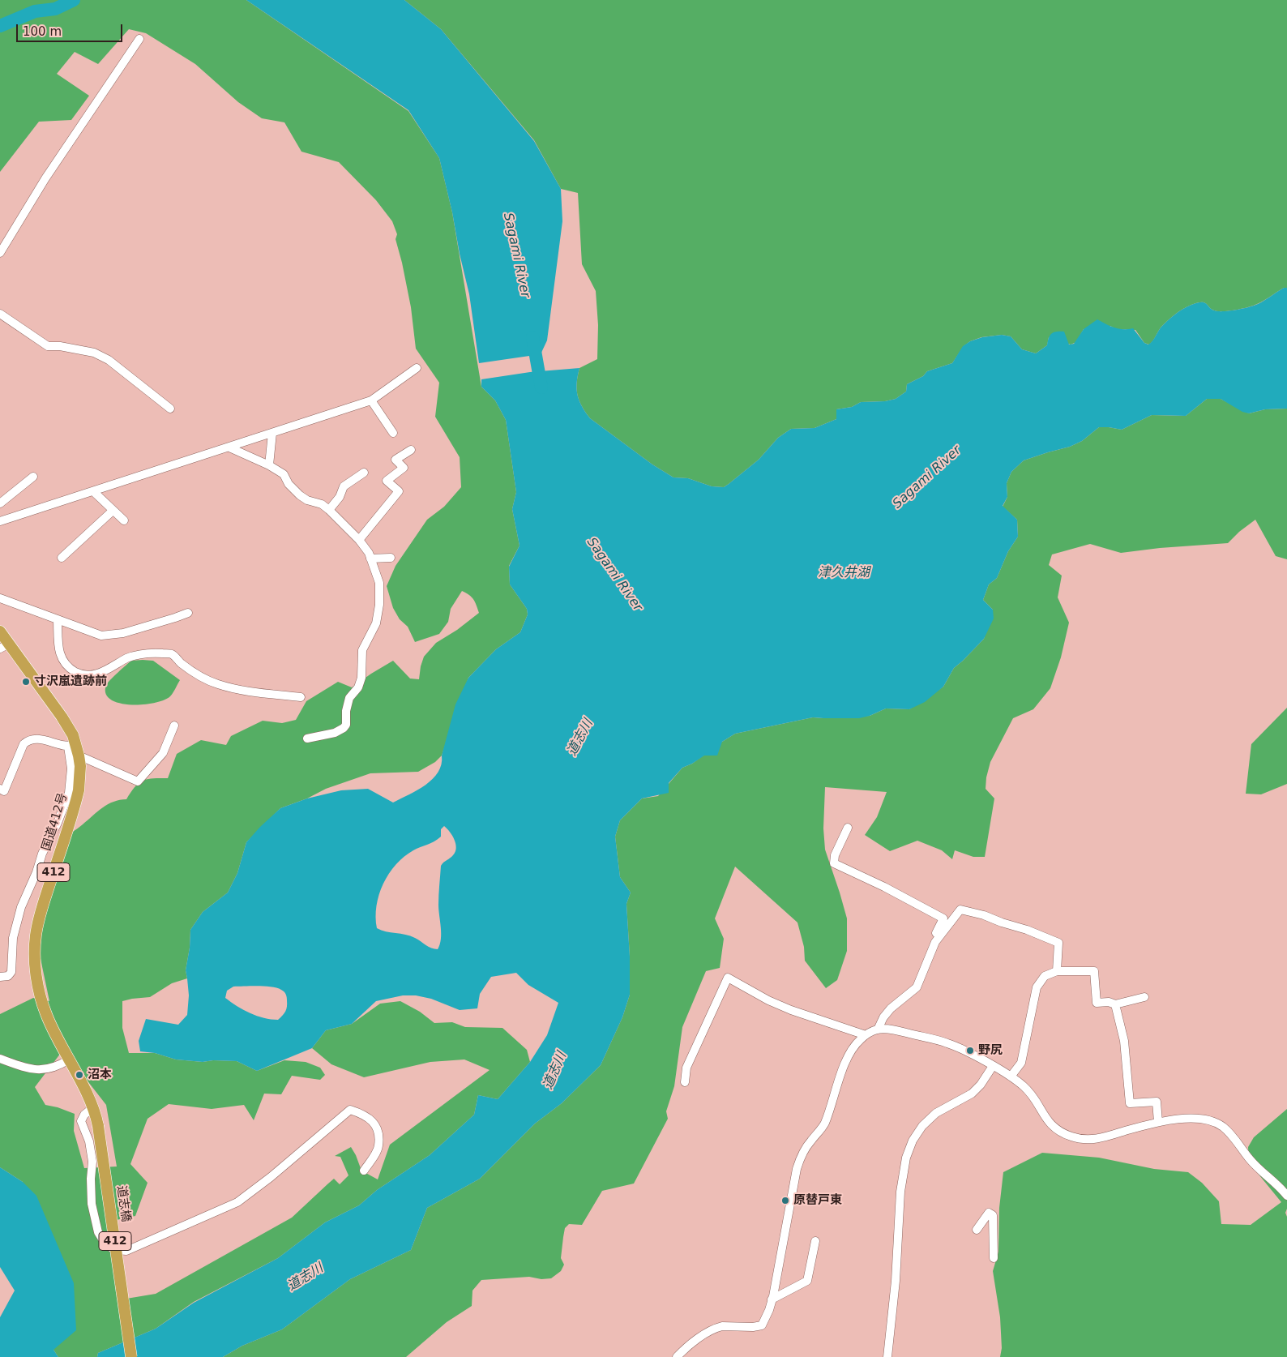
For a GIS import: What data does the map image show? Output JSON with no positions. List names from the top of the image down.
{
  "streets": {
    "highway": ["国道412号", "412", "道志橋"]
  },
  "crossings": [
    ["国道412号", "道志橋"]
  ],
  "water": ["Sagami River", "津久井湖", "道志川"],
  "places": [
    "寸沢嵐遺跡前",
    "野尻",
    "沼本",
    "原替戸東"
  ],
  "scale_bar": "100 m"
}
